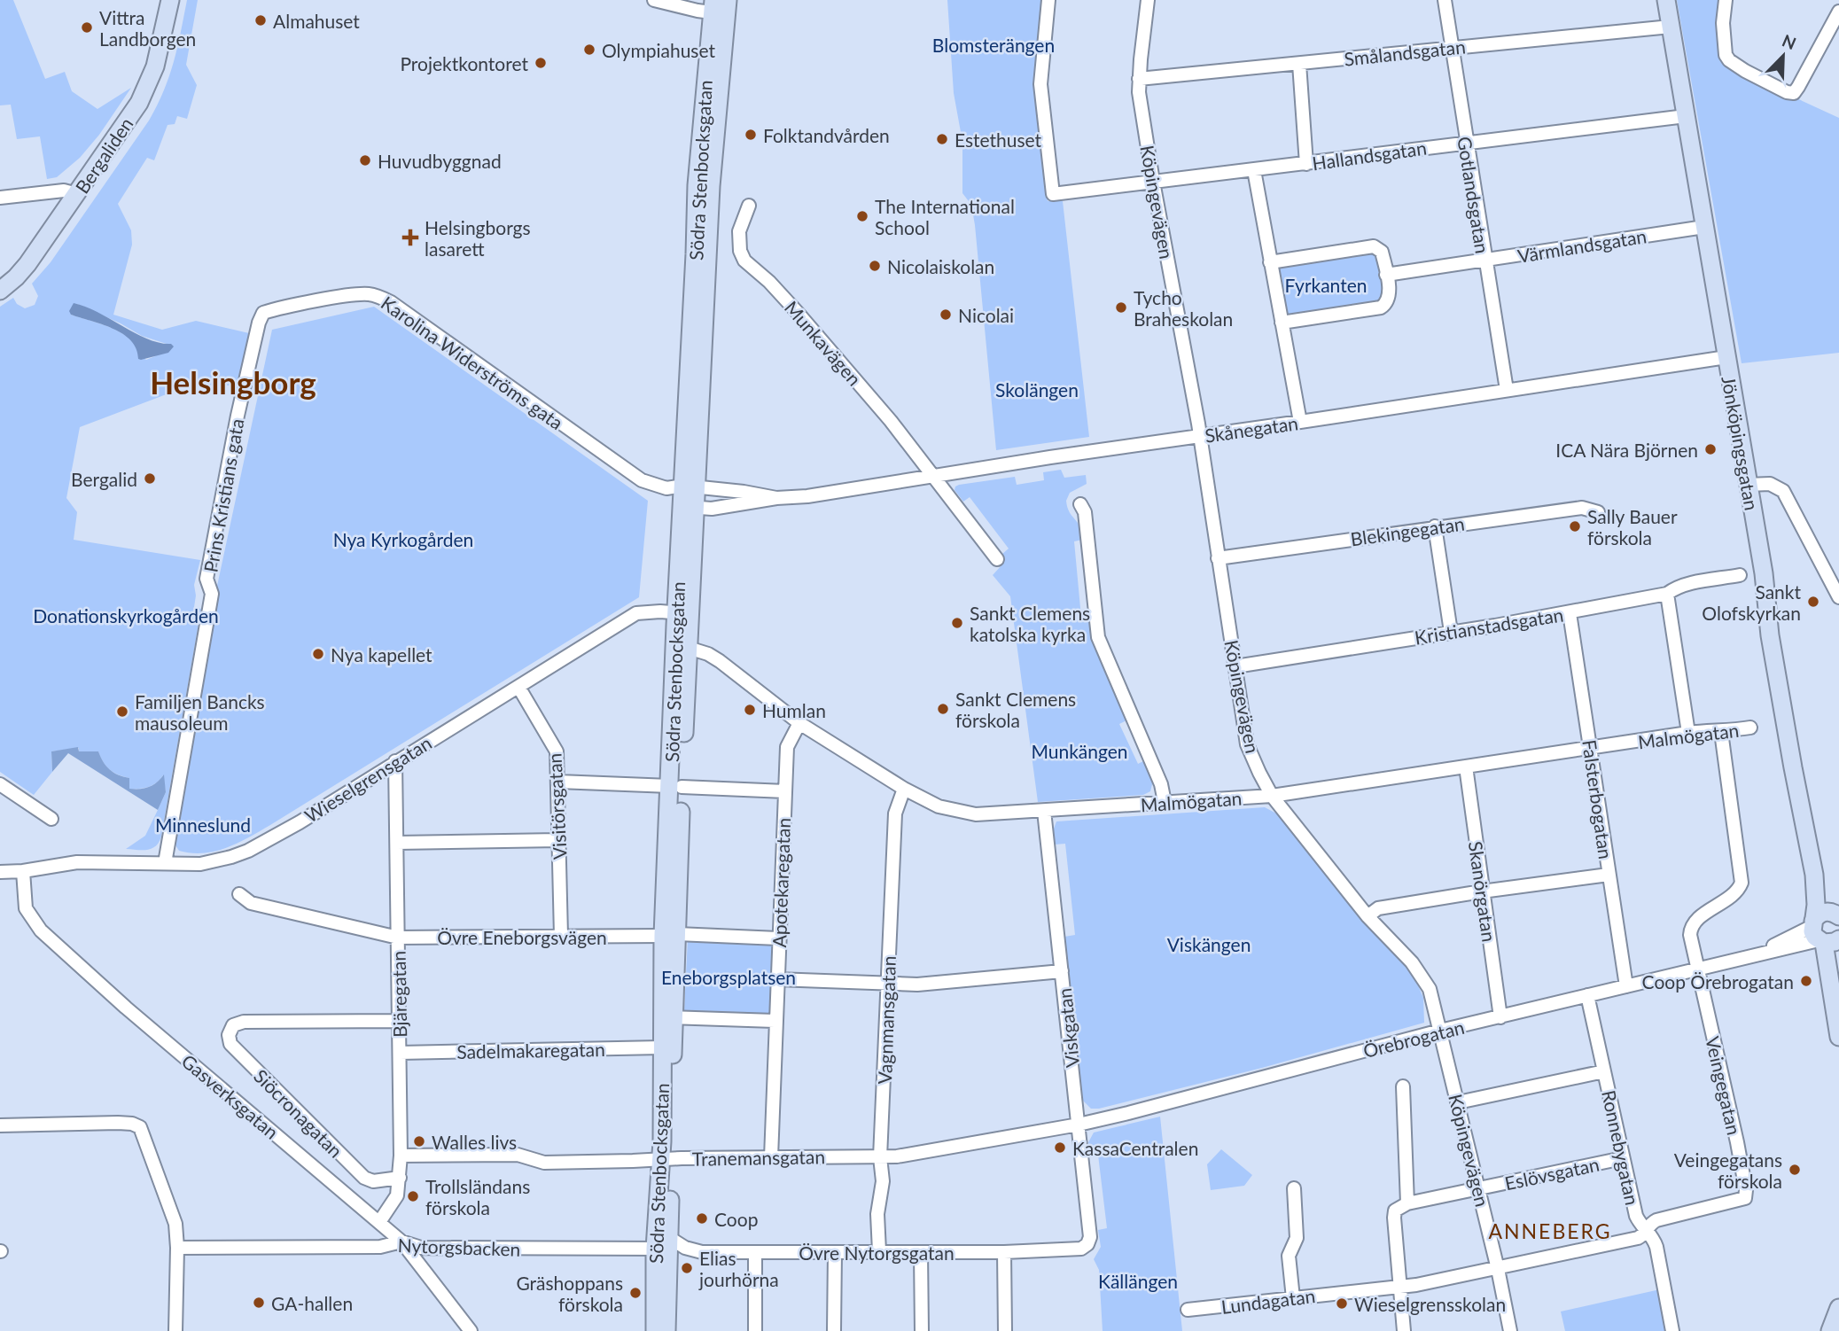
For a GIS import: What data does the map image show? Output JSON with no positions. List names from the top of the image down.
{
  "streets": {
    "main road": ["Bergaliden", "Södra Stenbocksgatan", "Jönköpingsgatan"],
    "street": [
      "Smålandsgatan",
      "Hallandsgatan",
      "Gotlandsgatan",
      "Köpingevägen",
      "Värmlandsgatan",
      "Munkavägen",
      "Karolina Widerströms gata",
      "Skånegatan",
      "Prins Kristians gata",
      "Blekingegatan",
      "Kristianstadsgatan",
      "Malmögatan",
      "Wieselgrensgatan",
      "Falsterbogatan",
      "Visitörsgatan",
      "Apotekaregatan",
      "Skanörgatan",
      "Övre Eneborgsvägen",
      "Bjäregatan",
      "Vagnmansgatan",
      "Viskgatan",
      "Örebrogatan",
      "Sadelmakaregatan",
      "Veingegatan",
      "Gasverksgatan",
      "Siöcronagatan",
      "Ronnebygatan",
      "Tranemansgatan",
      "Eslövsgatan",
      "Nytorgsbacken",
      "Övre Nytorgsgatan",
      "Lundagatan"
    ]
  },
  "crossings": [
    ["Smålandsgatan", "Gotlandsgatan"],
    ["Smålandsgatan", "Köpingevägen"],
    ["Smålandsgatan", "Jönköpingsgatan"],
    ["Hallandsgatan", "Gotlandsgatan"],
    ["Hallandsgatan", "Köpingevägen"],
    ["Hallandsgatan", "Jönköpingsgatan"],
    ["Södra Stenbocksgatan", "Karolina Widerströms gata"],
    ["Södra Stenbocksgatan", "Skånegatan"],
    ["Södra Stenbocksgatan", "Malmögatan"],
    ["Södra Stenbocksgatan", "Wieselgrensgatan"],
    ["Södra Stenbocksgatan", "Övre Eneborgsvägen"],
    ["Södra Stenbocksgatan", "Sadelmakaregatan"],
    ["Södra Stenbocksgatan", "Tranemansgatan"],
    ["Södra Stenbocksgatan", "Nytorgsbacken"],
    ["Södra Stenbocksgatan", "Övre Nytorgsgatan"],
    ["Gotlandsgatan", "Värmlandsgatan"],
    ["Gotlandsgatan", "Skånegatan"],
    ["Köpingevägen", "Skånegatan"],
    ["Köpingevägen", "Blekingegatan"],
    ["Köpingevägen", "Kristianstadsgatan"],
    ["Köpingevägen", "Malmögatan"],
    ["Köpingevägen", "Örebrogatan"],
    ["Köpingevägen", "Eslövsgatan"],
    ["Köpingevägen", "Lundagatan"],
    ["Värmlandsgatan", "Jönköpingsgatan"],
    ["Munkavägen", "Skånegatan"],
    ["Karolina Widerströms gata", "Skånegatan"],
    ["Karolina Widerströms gata", "Prins Kristians gata"],
    ["Skånegatan", "Jönköpingsgatan"],
    ["Jönköpingsgatan", "Örebrogatan"],
    ["Prins Kristians gata", "Wieselgrensgatan"],
    ["Kristianstadsgatan", "Falsterbogatan"],
    ["Malmögatan", "Falsterbogatan"],
    ["Malmögatan", "Apotekaregatan"],
    ["Malmögatan", "Skanörgatan"],
    ["Malmögatan", "Vagnmansgatan"],
    ["Malmögatan", "Viskgatan"],
    ["Malmögatan", "Veingegatan"],
    ["Wieselgrensgatan", "Visitörsgatan"],
    ["Wieselgrensgatan", "Bjäregatan"],
    ["Wieselgrensgatan", "Gasverksgatan"],
    ["Falsterbogatan", "Örebrogatan"],
    ["Visitörsgatan", "Övre Eneborgsvägen"],
    ["Apotekaregatan", "Tranemansgatan"],
    ["Skanörgatan", "Örebrogatan"],
    ["Övre Eneborgsvägen", "Bjäregatan"],
    ["Bjäregatan", "Sadelmakaregatan"],
    ["Bjäregatan", "Gasverksgatan"],
    ["Bjäregatan", "Siöcronagatan"],
    ["Bjäregatan", "Tranemansgatan"],
    ["Vagnmansgatan", "Tranemansgatan"],
    ["Vagnmansgatan", "Övre Nytorgsgatan"],
    ["Viskgatan", "Örebrogatan"],
    ["Viskgatan", "Tranemansgatan"],
    ["Viskgatan", "Övre Nytorgsgatan"],
    ["Örebrogatan", "Veingegatan"],
    ["Örebrogatan", "Ronnebygatan"],
    ["Örebrogatan", "Tranemansgatan"],
    ["Veingegatan", "Lundagatan"],
    ["Gasverksgatan", "Nytorgsbacken"],
    ["Ronnebygatan", "Eslövsgatan"],
    ["Ronnebygatan", "Lundagatan"],
    ["Nytorgsbacken", "Övre Nytorgsgatan"]
  ],
  "districts": ["Helsingborg", "ANNEBERG"],
  "parks": [
    "Blomsterängen",
    "Fyrkanten",
    "Skolängen",
    "Nya Kyrkogården",
    "Donationskyrkogården",
    "Munkängen",
    "Minneslund",
    "Viskängen",
    "Eneborgsplatsen",
    "Källängen"
  ],
  "places": {
    "other": [
      "Almahuset",
      "Vittra Landborgen",
      "Olympiahuset",
      "Projektkontoret",
      "Folktandvården",
      "Estethuset",
      "Huvudbyggnad",
      "The International School",
      "Nicolaiskolan",
      "Tycho Braheskolan",
      "Nicolai",
      "ICA Nära Björnen",
      "Bergalid",
      "Sally Bauer förskola",
      "Sankt Olofskyrkan",
      "Sankt Clemens katolska kyrka",
      "Nya kapellet",
      "Sankt Clemens förskola",
      "Humlan",
      "Familjen Bancks mausoleum",
      "Coop Örebrogatan",
      "Walles livs",
      "KassaCentralen",
      "Veingegatans förskola",
      "Trollsländans förskola",
      "Coop",
      "Elias jourhörna",
      "Gräshoppans förskola",
      "GA-hallen",
      "Wieselgrensskolan"
    ],
    "health": ["Helsingborgs lasarett"]
  },
  "north": "top right"
}
